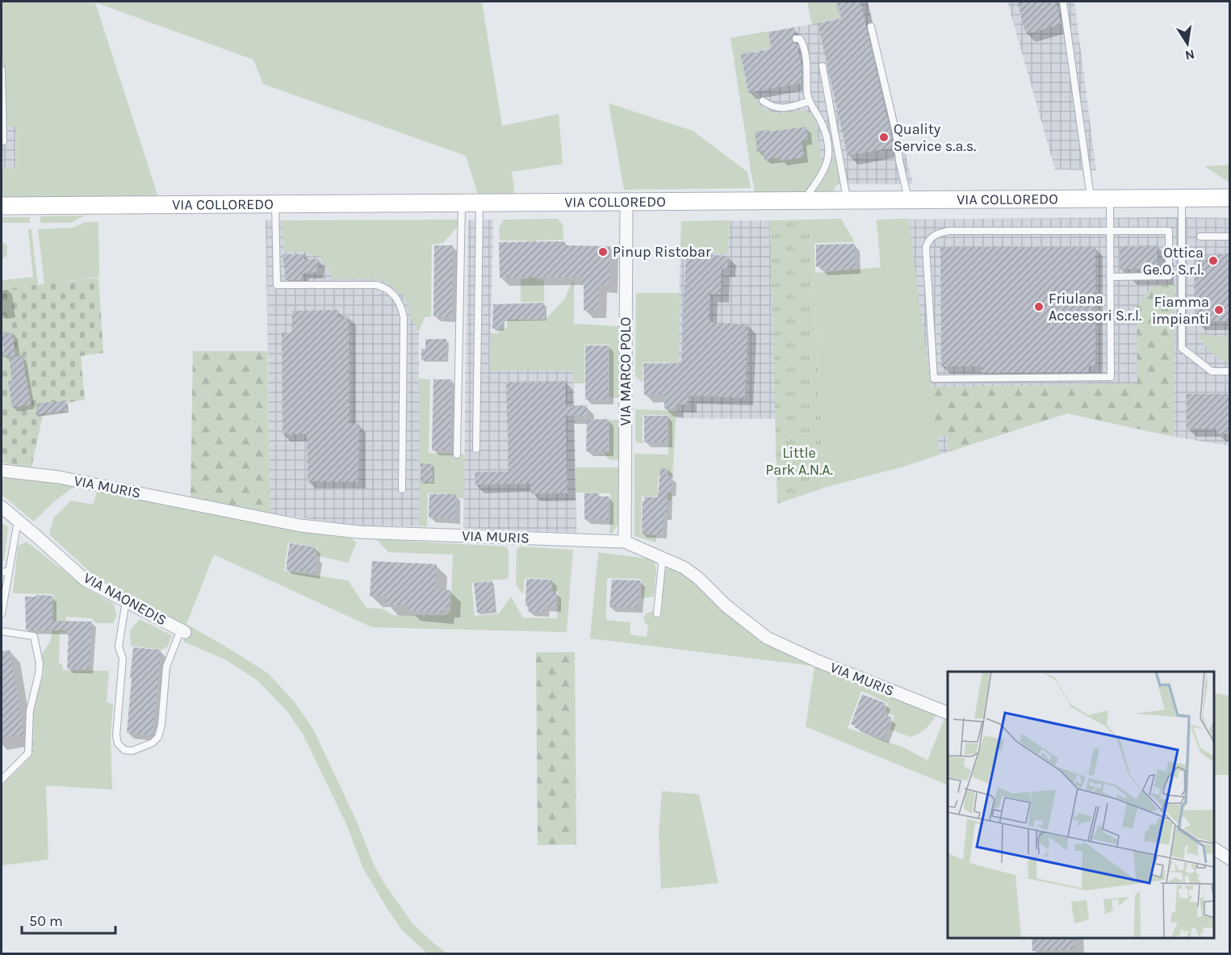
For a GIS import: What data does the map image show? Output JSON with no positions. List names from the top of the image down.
{
  "streets": {
    "main road": ["VIA COLLOREDO"],
    "street": ["VIA MARCO POLO", "VIA MURIS", "VIA NAONEDIS"]
  },
  "crossings": [
    ["VIA COLLOREDO", "VIA MARCO POLO"],
    ["VIA MARCO POLO", "VIA MURIS"]
  ],
  "parks": ["Little Park A.N.A."],
  "places": [
    "Quality Service s.a.s.",
    "Pinup Ristobar",
    "Ottica Ge.O. S.r.l.",
    "Friulana Accessori S.r.l.",
    "Fiamma impianti"
  ],
  "scale_bar": "50 m",
  "north": "bottom"
}
